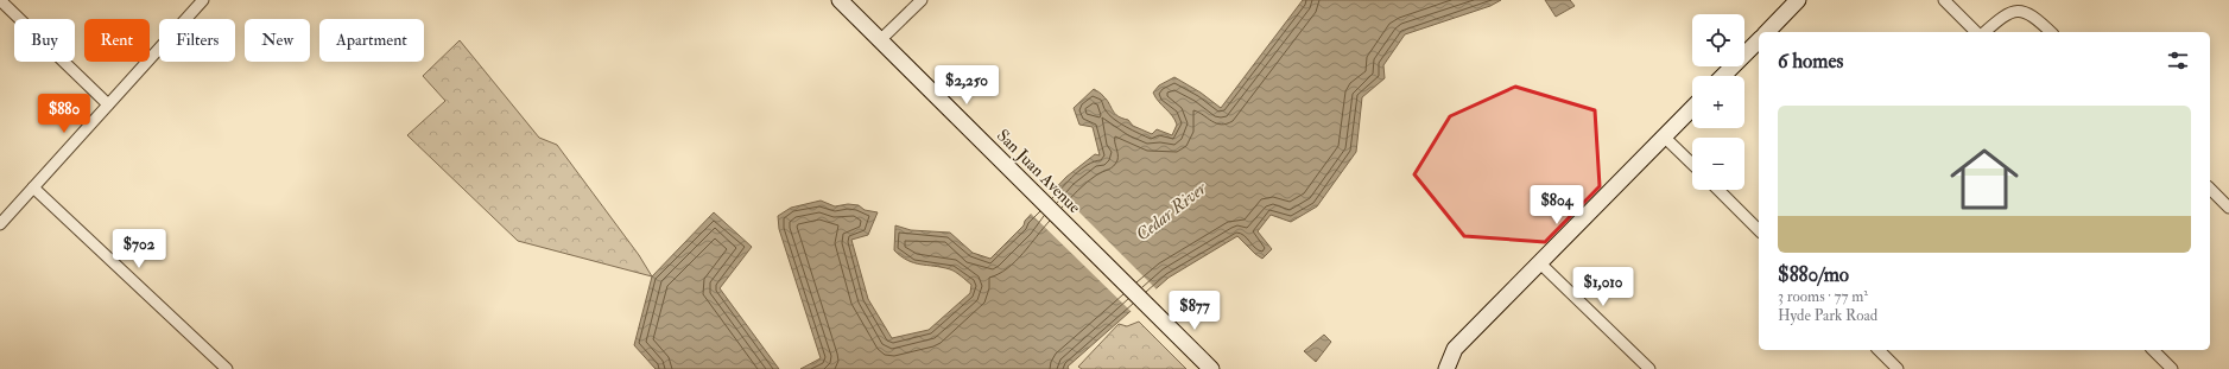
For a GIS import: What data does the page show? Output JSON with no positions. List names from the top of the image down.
{
  "streets": {
    "main road": ["San Juan Avenue"]
  },
  "water": ["Cedar River"],
  "page": {
    "map_buttons": ["+", "−"],
    "chip": [
      "Buy",
      "Rent",
      "Filters",
      "New",
      "Apartment"
    ],
    "heading": "6 homes",
    "price": [
      "$2,250",
      "$880",
      "$804",
      "$702",
      "$1,010",
      "$877"
    ],
    "list": [
      {
        "name": "$880/mo",
        "note": "3 rooms · 77 m² · Hyde Park Road"
      }
    ]
  }
}
